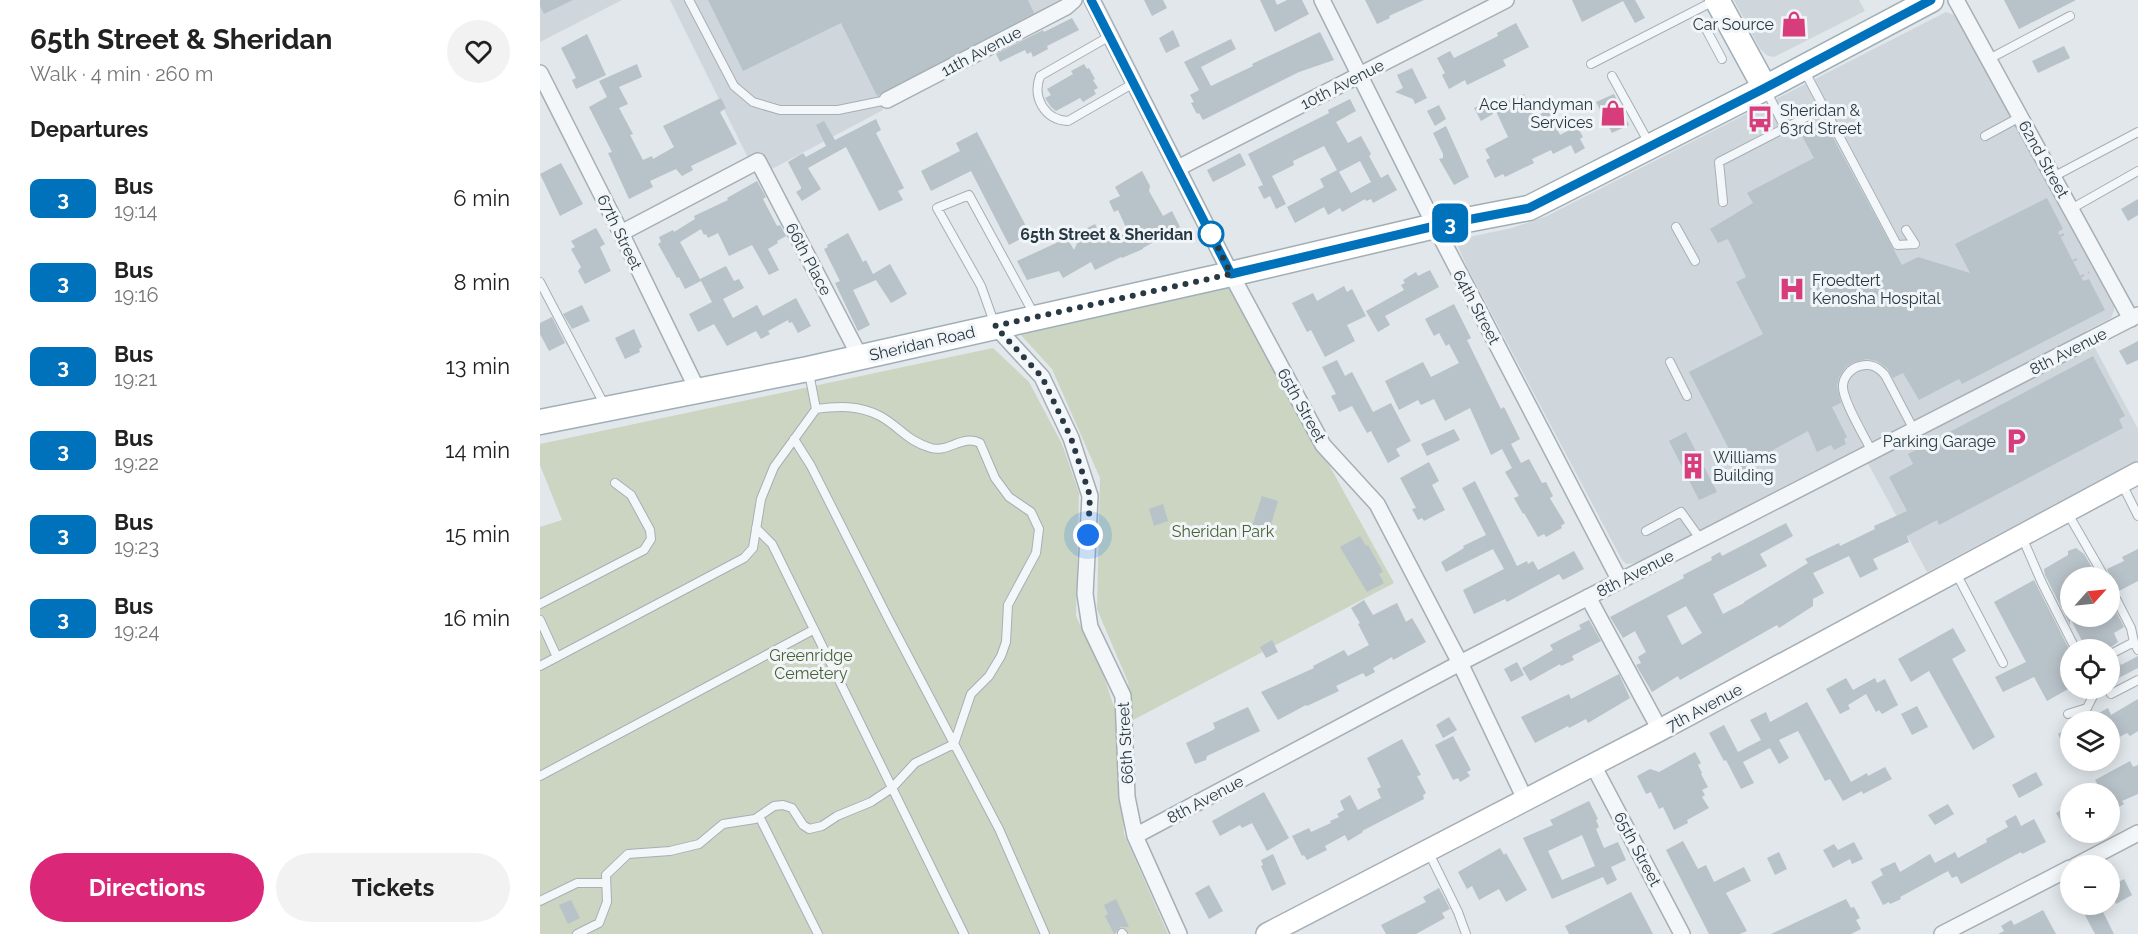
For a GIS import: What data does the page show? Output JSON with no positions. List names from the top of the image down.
{
  "streets": {
    "main road": ["Sheridan Road"],
    "street": [
      "11th Avenue",
      "10th Avenue",
      "62nd Street",
      "67th Street",
      "66th Place",
      "64th Street",
      "8th Avenue",
      "65th Street",
      "7th Avenue",
      "66th Street"
    ]
  },
  "crossings": [
    ["10th Avenue", "64th Street"],
    ["10th Avenue", "65th Street"],
    ["62nd Street", "8th Avenue"],
    ["67th Street", "66th Place"],
    ["67th Street", "Sheridan Road"],
    ["66th Place", "Sheridan Road"],
    ["64th Street", "Sheridan Road"],
    ["64th Street", "8th Avenue"],
    ["Sheridan Road", "65th Street"],
    ["Sheridan Road", "66th Street"],
    ["8th Avenue", "65th Street"],
    ["8th Avenue", "66th Street"],
    ["65th Street", "7th Avenue"]
  ],
  "parks": ["Sheridan Park", "Greenridge Cemetery"],
  "places": {
    "shop": ["Car Source", "Ace Handyman Services"],
    "bus stop": ["Sheridan & 63rd Street"],
    "other": ["65th Street & Sheridan"],
    "hospital": ["Froedtert Kenosha Hospital"],
    "parking": ["Parking Garage"],
    "building": ["Williams Building"]
  },
  "lines": ["bus line 3"],
  "north": "top right",
  "page": {
    "heading": [
      ["65th Street & Sheridan", "Walk · 4 min · 260 m"],
      "Departures"
    ],
    "on_map": "3",
    "list": [
      {
        "mark": "3",
        "name": "Bus",
        "note": "19:14",
        "value": "6 min"
      },
      {
        "mark": "3",
        "name": "Bus",
        "note": "19:16",
        "value": "8 min"
      },
      {
        "mark": "3",
        "name": "Bus",
        "note": "19:21",
        "value": "13 min"
      },
      {
        "mark": "3",
        "name": "Bus",
        "note": "19:22",
        "value": "14 min"
      },
      {
        "mark": "3",
        "name": "Bus",
        "note": "19:23",
        "value": "15 min"
      },
      {
        "mark": "3",
        "name": "Bus",
        "note": "19:24",
        "value": "16 min"
      }
    ],
    "map_buttons": ["+", "−"],
    "buttons": ["Directions", "Tickets"]
  }
}
